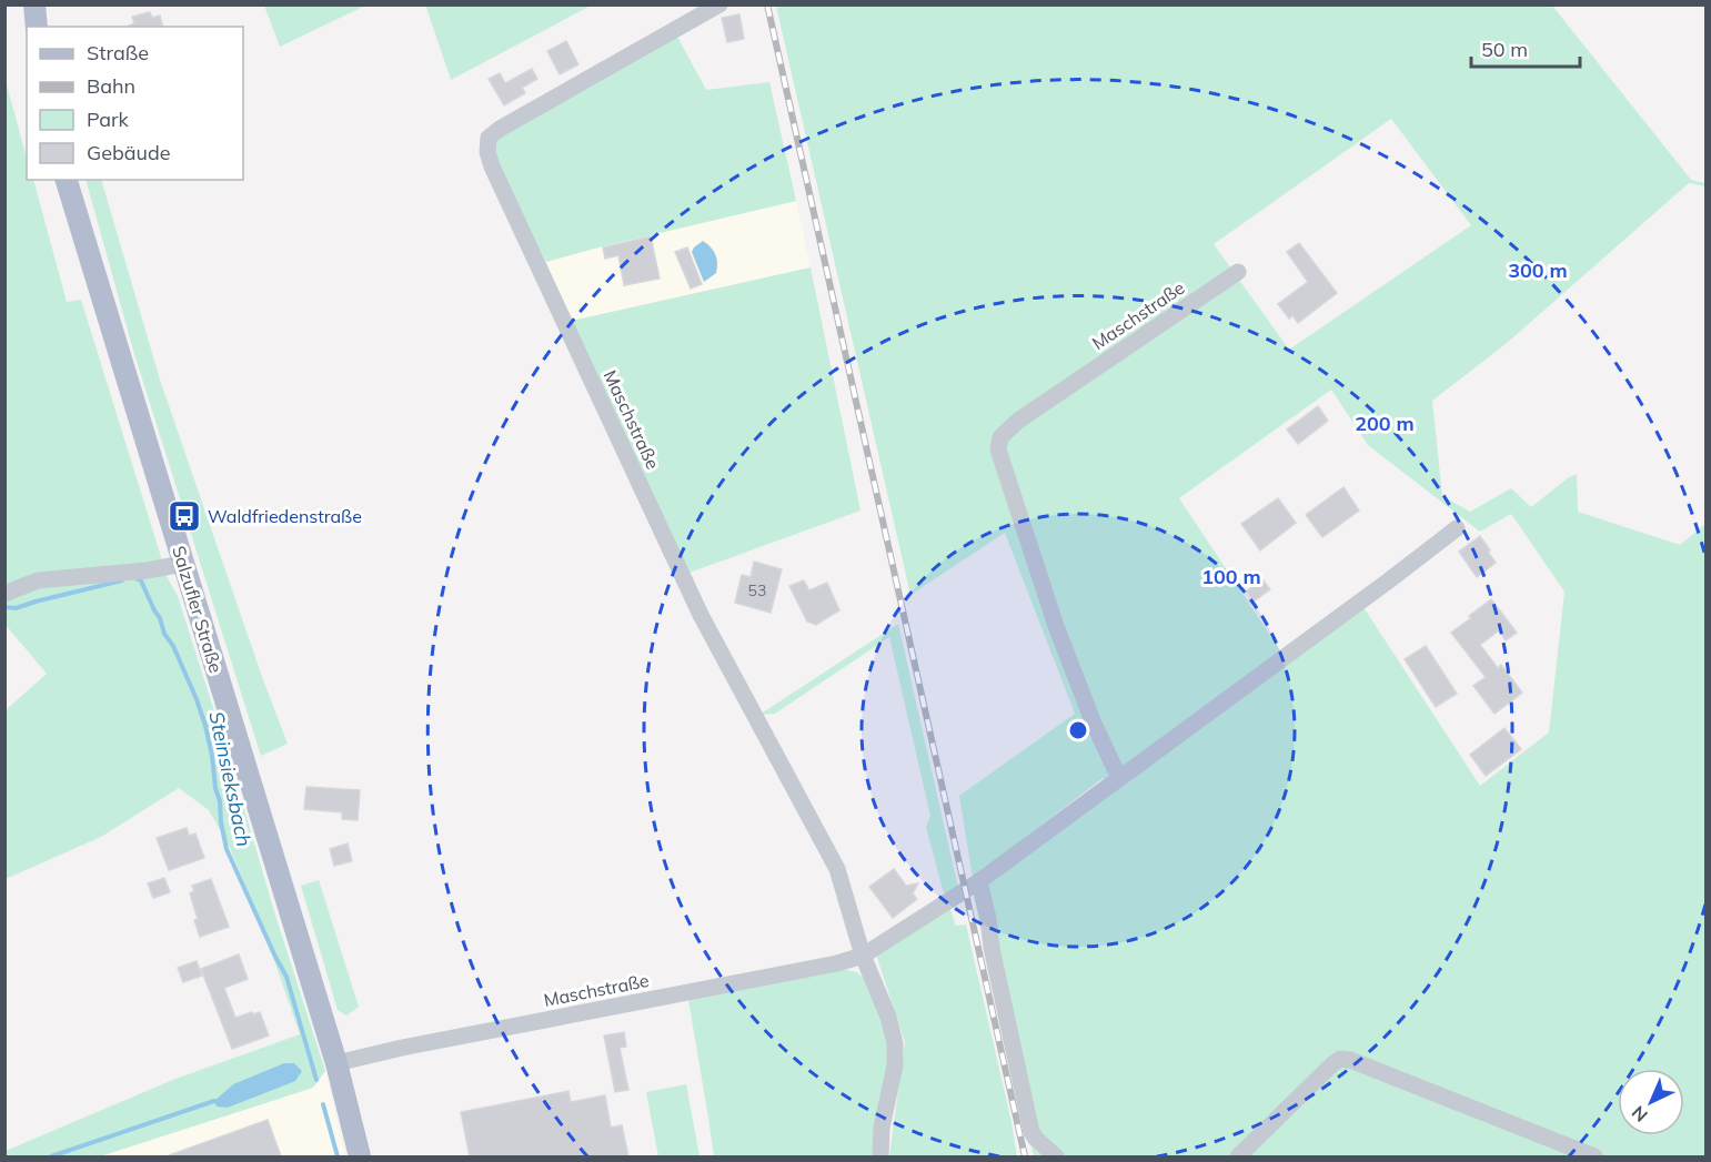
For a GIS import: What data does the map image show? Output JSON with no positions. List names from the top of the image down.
{
  "streets": {
    "main road": ["Salzufler Straße"],
    "street": ["Maschstraße"]
  },
  "crossings": [
    ["Maschstraße", "Salzufler Straße"]
  ],
  "water": ["Steinsieksbach"],
  "places": {
    "bus stop": ["Waldfriedenstraße"]
  },
  "house_numbers": ["53"],
  "legend": [
    "Straße",
    "Bahn",
    "Park",
    "Gebäude"
  ],
  "scale_bar": "50 m",
  "north": "bottom left",
  "rings": ["300 m", "200 m", "100 m"]
}
